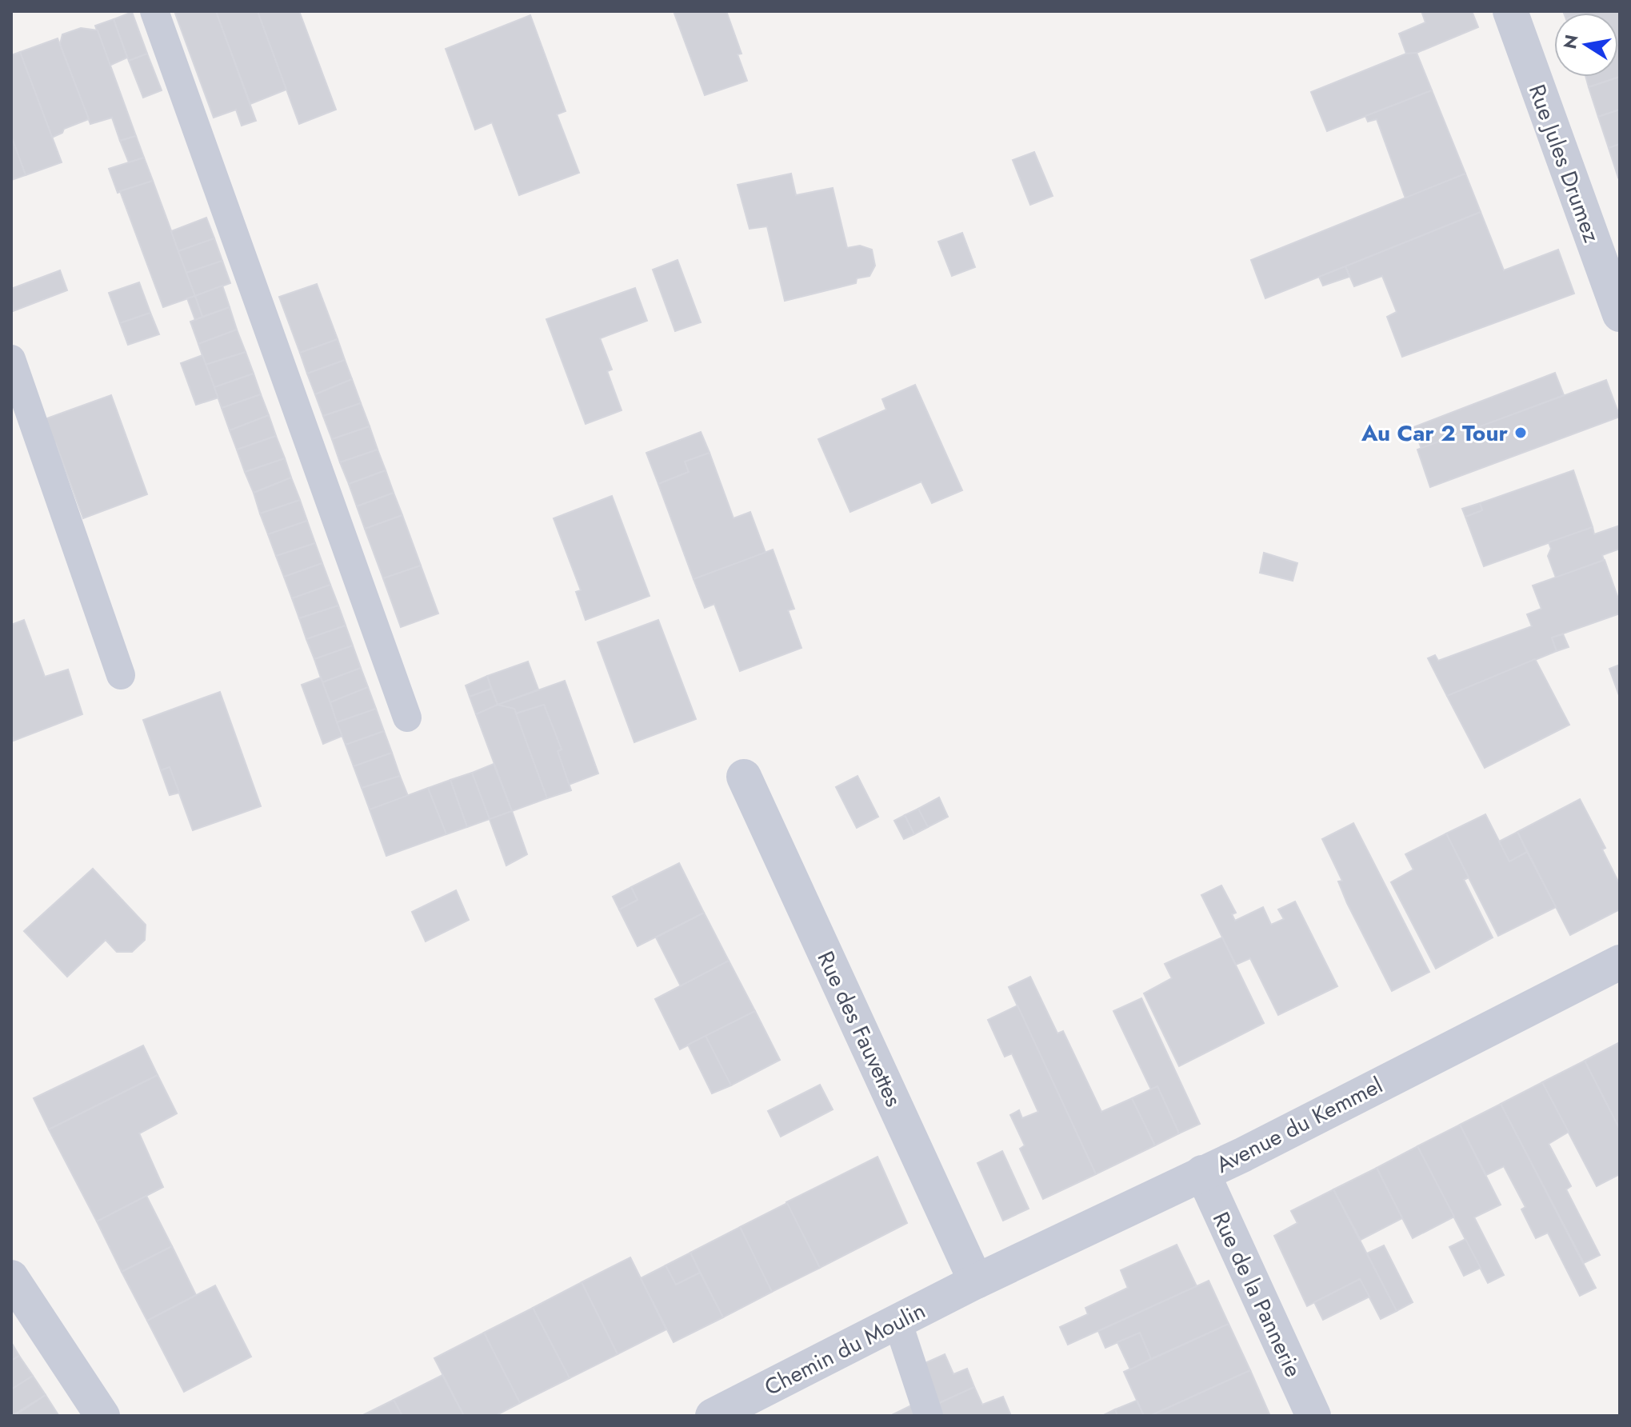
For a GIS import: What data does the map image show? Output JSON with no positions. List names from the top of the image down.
{
  "streets": {
    "street": [
      "Rue Jules Drumez",
      "Rue des Fauvettes",
      "Avenue du Kemmel",
      "Rue de la Pannerie",
      "Chemin du Moulin"
    ]
  },
  "crossings": [
    ["Rue des Fauvettes", "Avenue du Kemmel"],
    ["Rue des Fauvettes", "Chemin du Moulin"],
    ["Avenue du Kemmel", "Rue de la Pannerie"],
    ["Avenue du Kemmel", "Chemin du Moulin"]
  ],
  "places": ["Au Car 2 Tour"],
  "north": "left"
}
